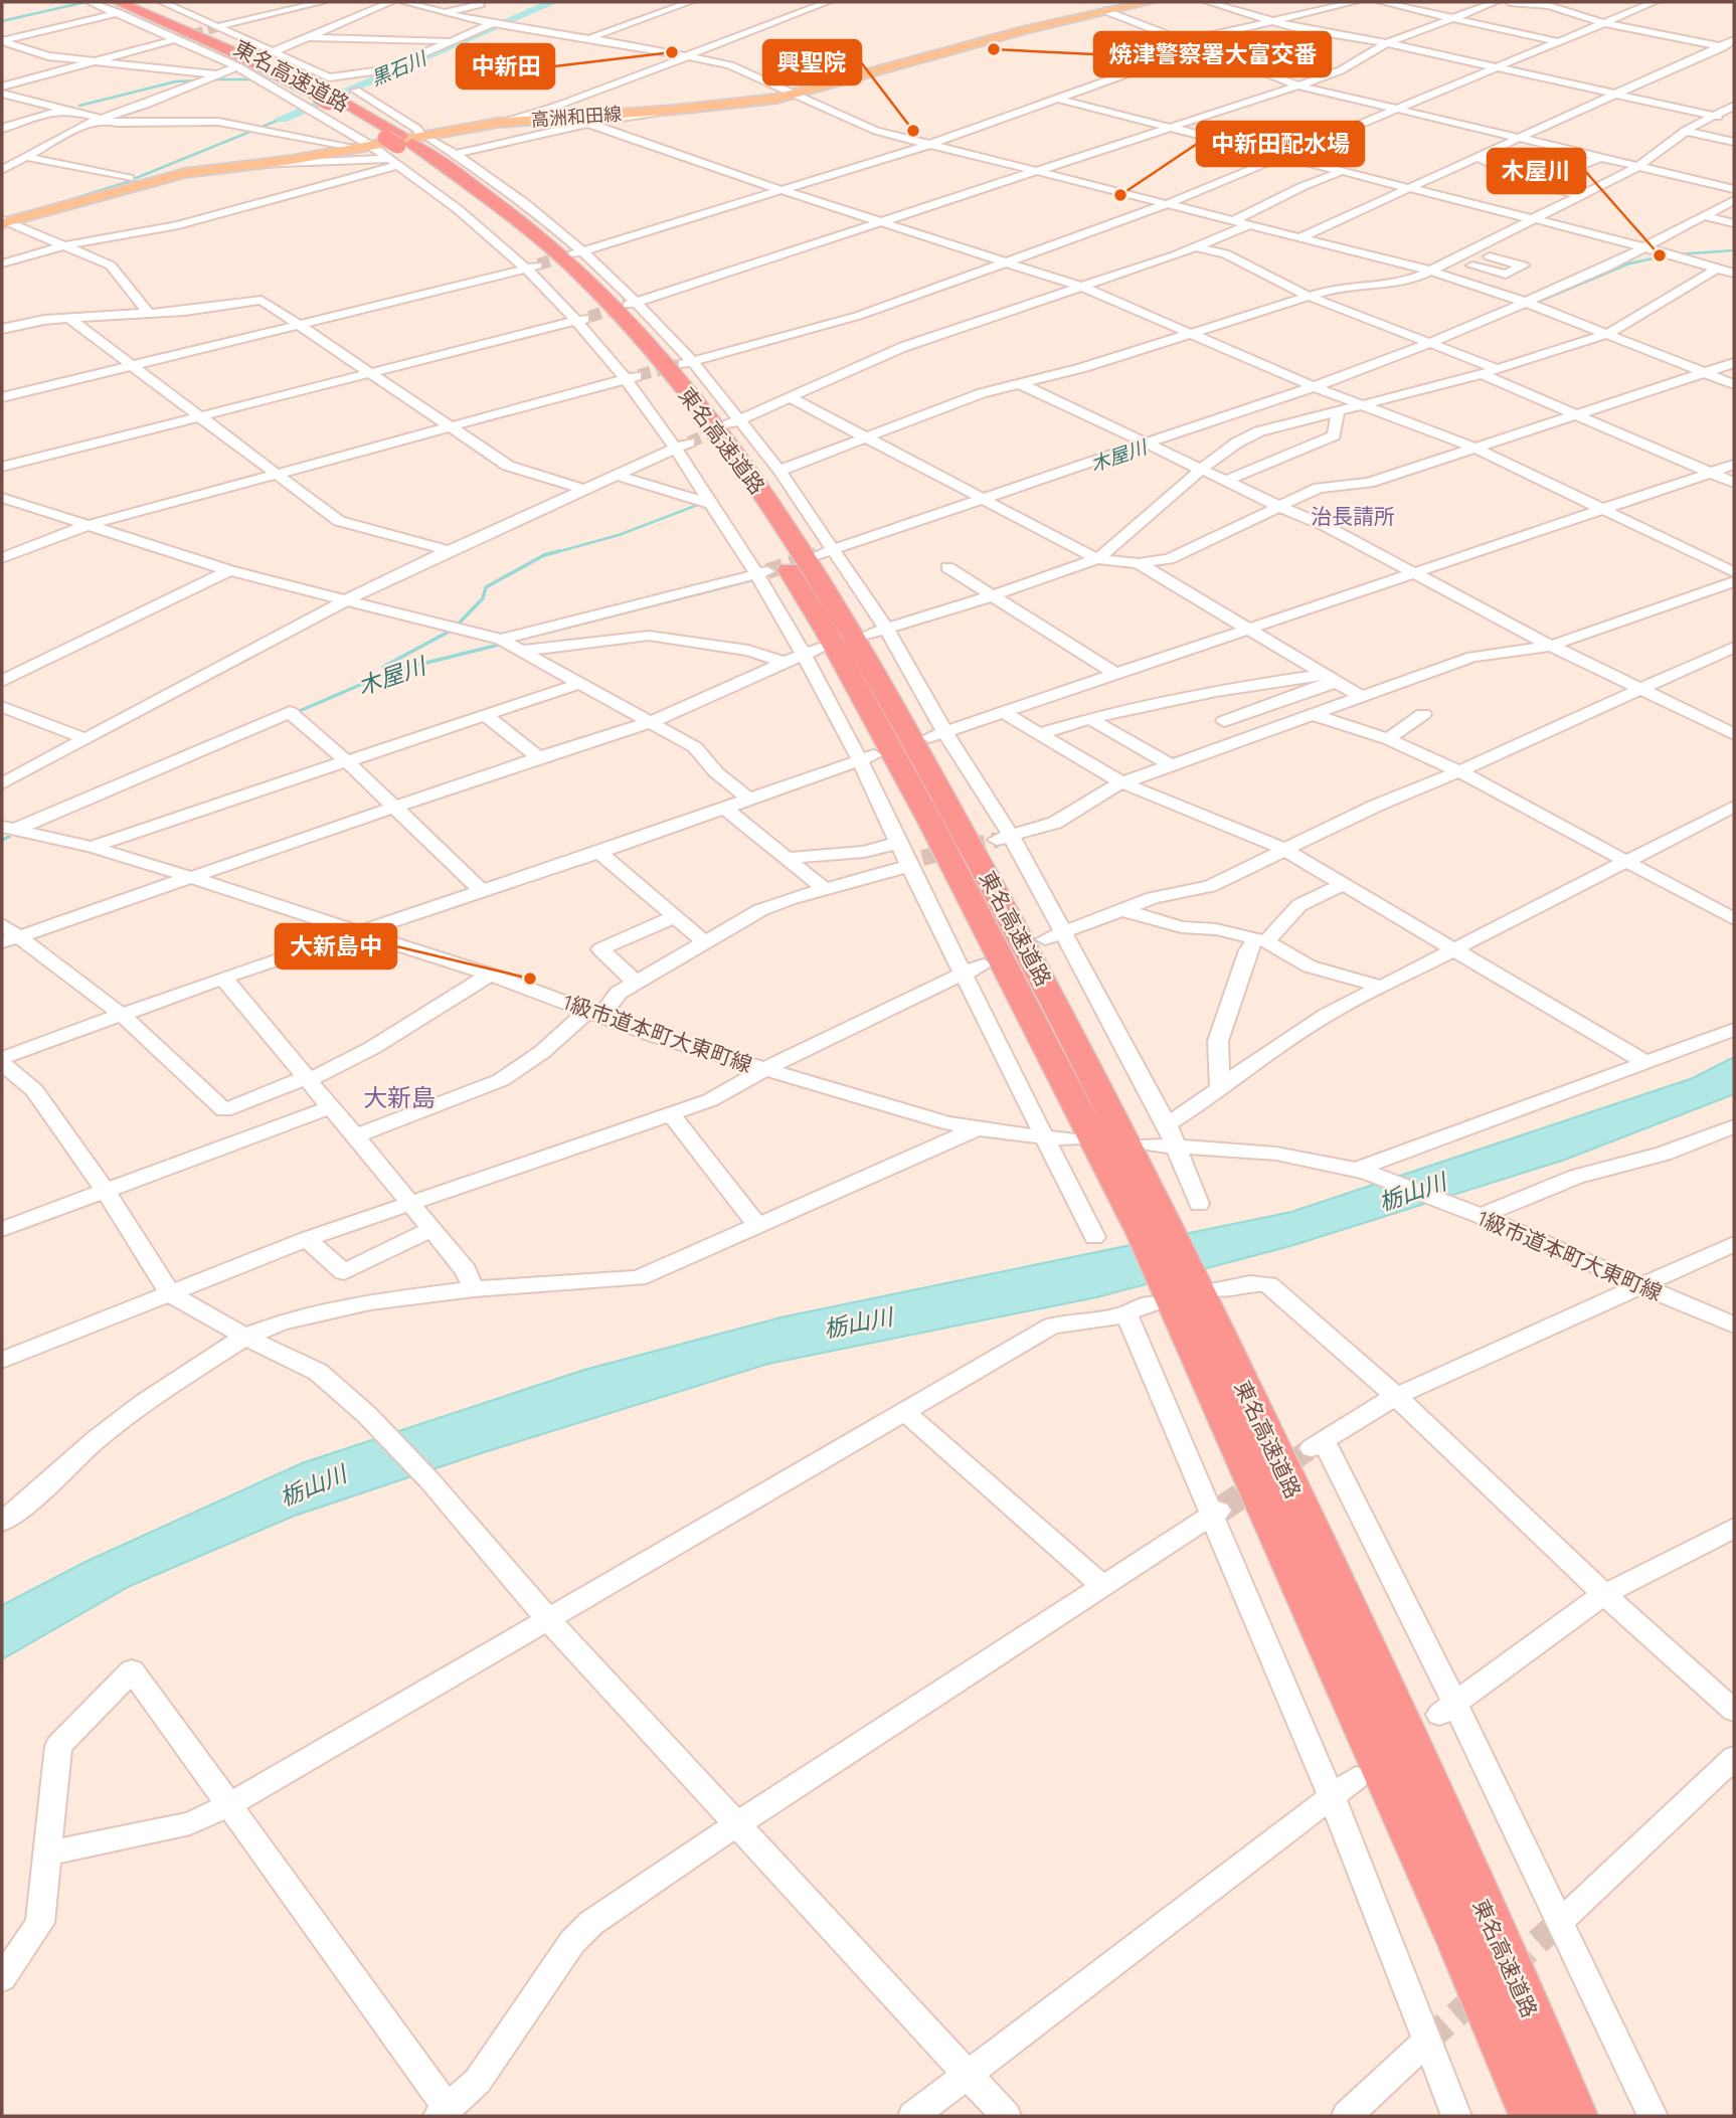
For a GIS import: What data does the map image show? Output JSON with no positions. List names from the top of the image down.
{
  "streets": {
    "highway": ["東名高速道路"],
    "main road": ["高洲和田線"],
    "street": ["1級市道本町大東町線"]
  },
  "crossings": [
    ["東名高速道路", "高洲和田線"]
  ],
  "districts": ["治長請所", "大新島"],
  "water": ["黒石川", "木屋川", "栃山川"],
  "places": [
    "焼津警察署大富交番",
    "中新田",
    "興聖院",
    "中新田配水場",
    "木屋川",
    "大新島中"
  ]
}
